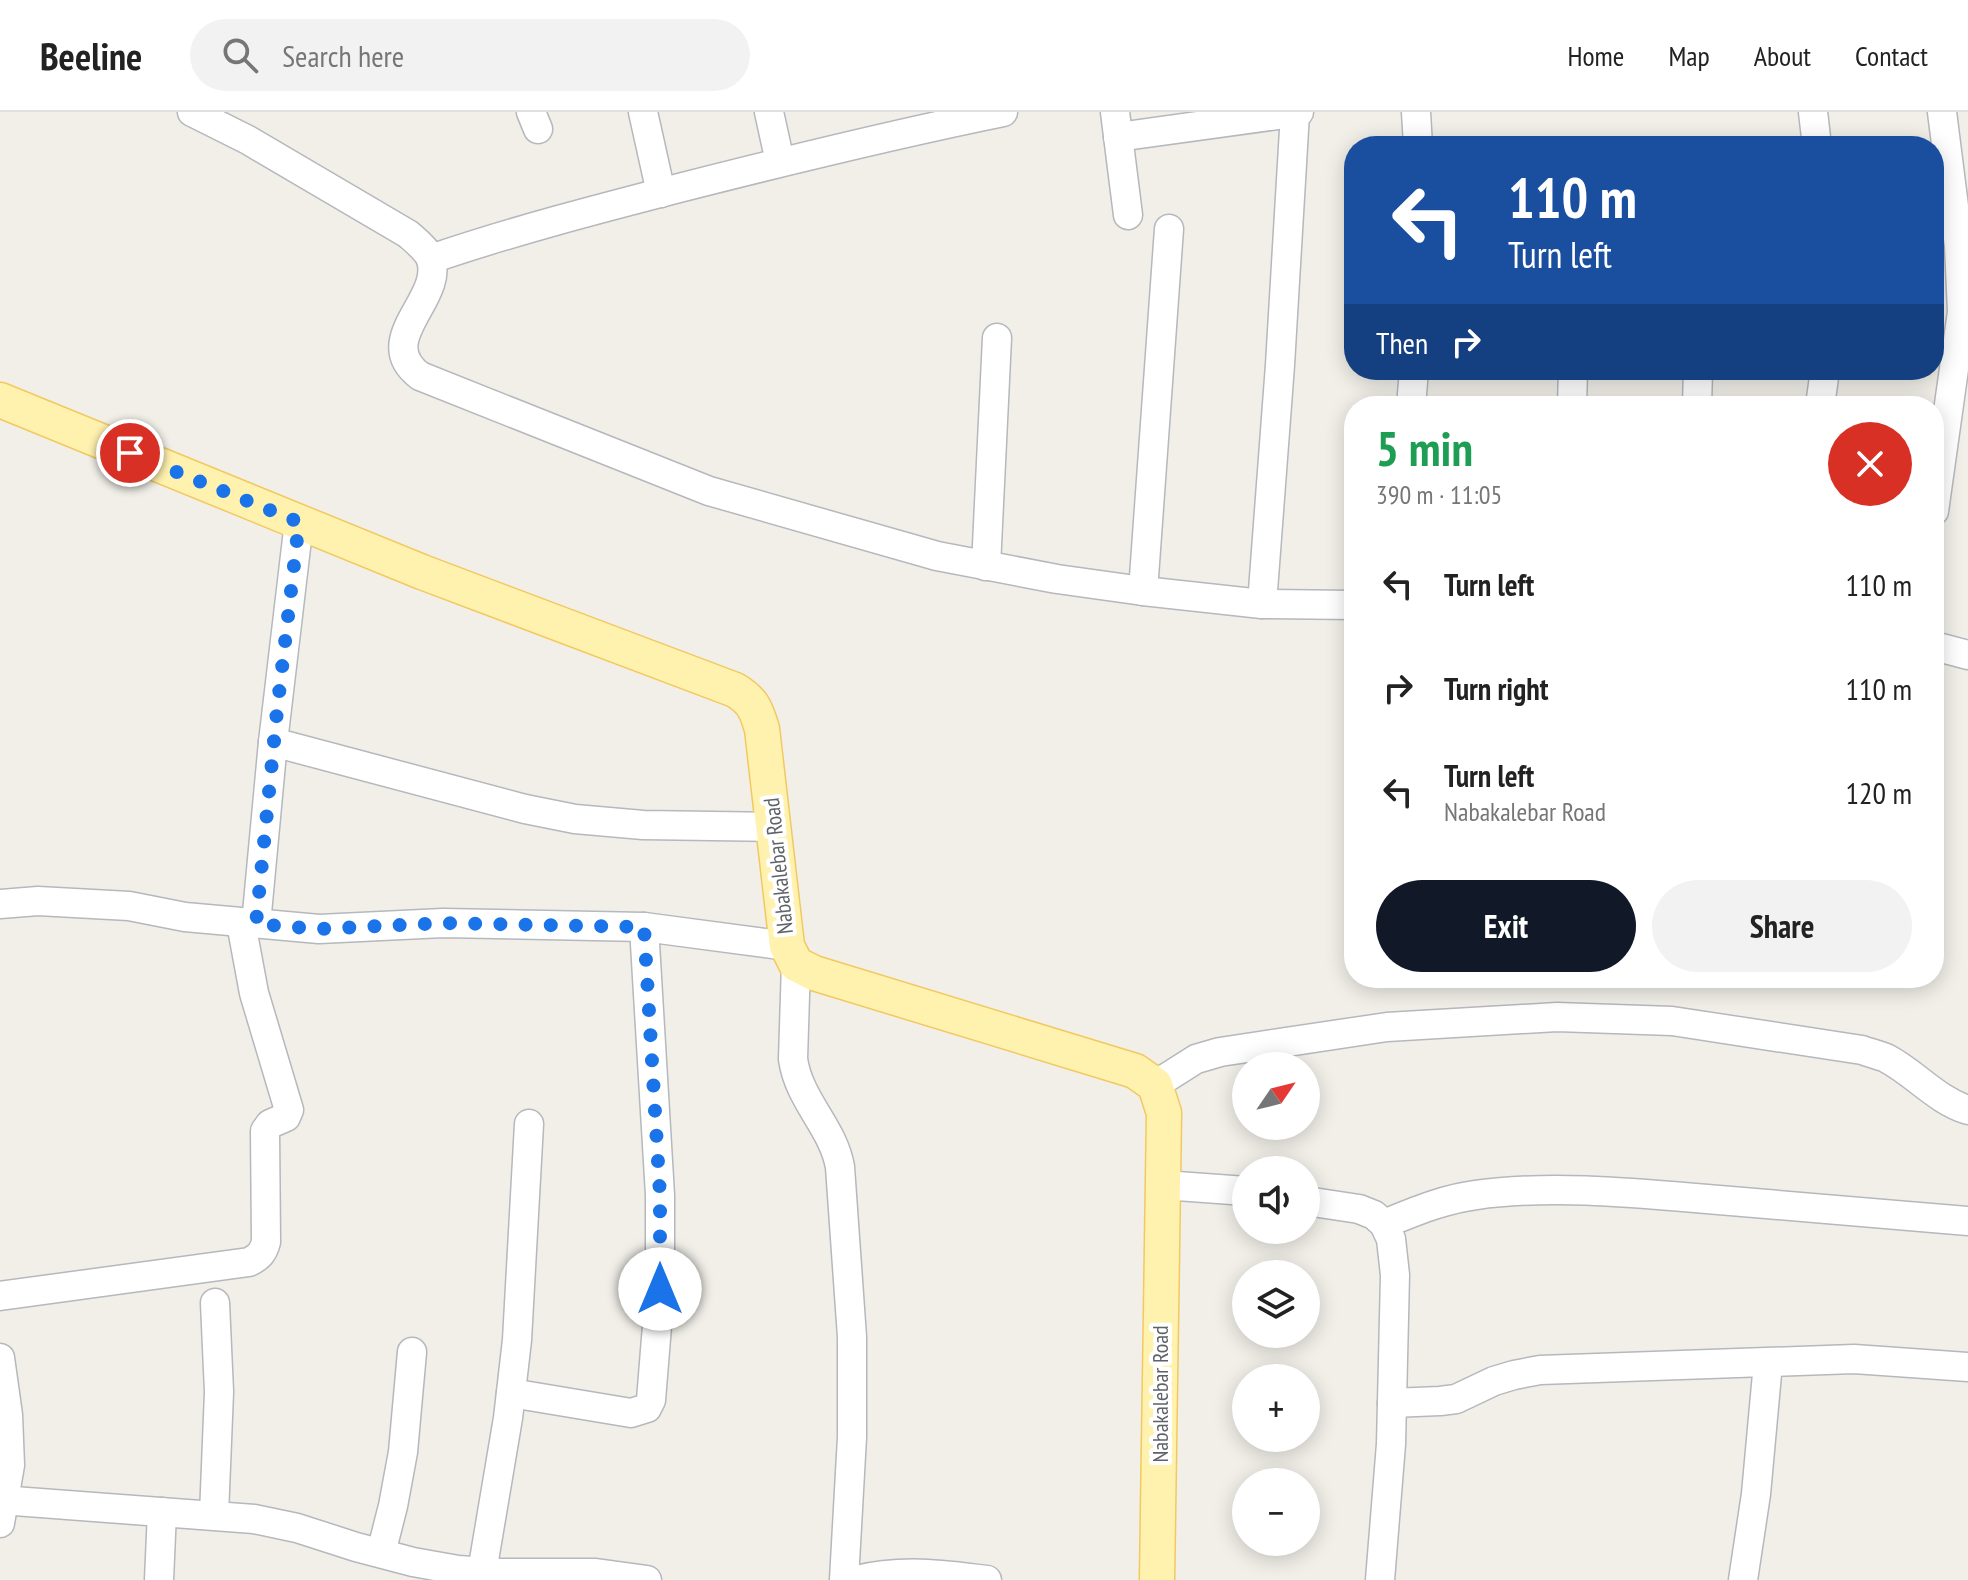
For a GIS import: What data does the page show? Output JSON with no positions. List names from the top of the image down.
{
  "streets": {
    "main road": ["Nabakalebar Road"]
  },
  "north": "top right",
  "page": {
    "header": "Beeline",
    "search": "Search here",
    "nav": [
      "Home",
      "Map",
      "About",
      "Contact"
    ],
    "turn": ["110 m", "Turn left"],
    "then": "Then",
    "heading": ["5 min", "390 m · 11:05"],
    "list": [
      {
        "name": "Turn left",
        "value": "110 m"
      },
      {
        "name": "Turn right",
        "value": "110 m"
      },
      {
        "name": "Turn left",
        "note": "Nabakalebar Road",
        "value": "120 m"
      }
    ],
    "buttons": ["Exit", "Share"],
    "map_buttons": ["+", "−"]
  }
}
